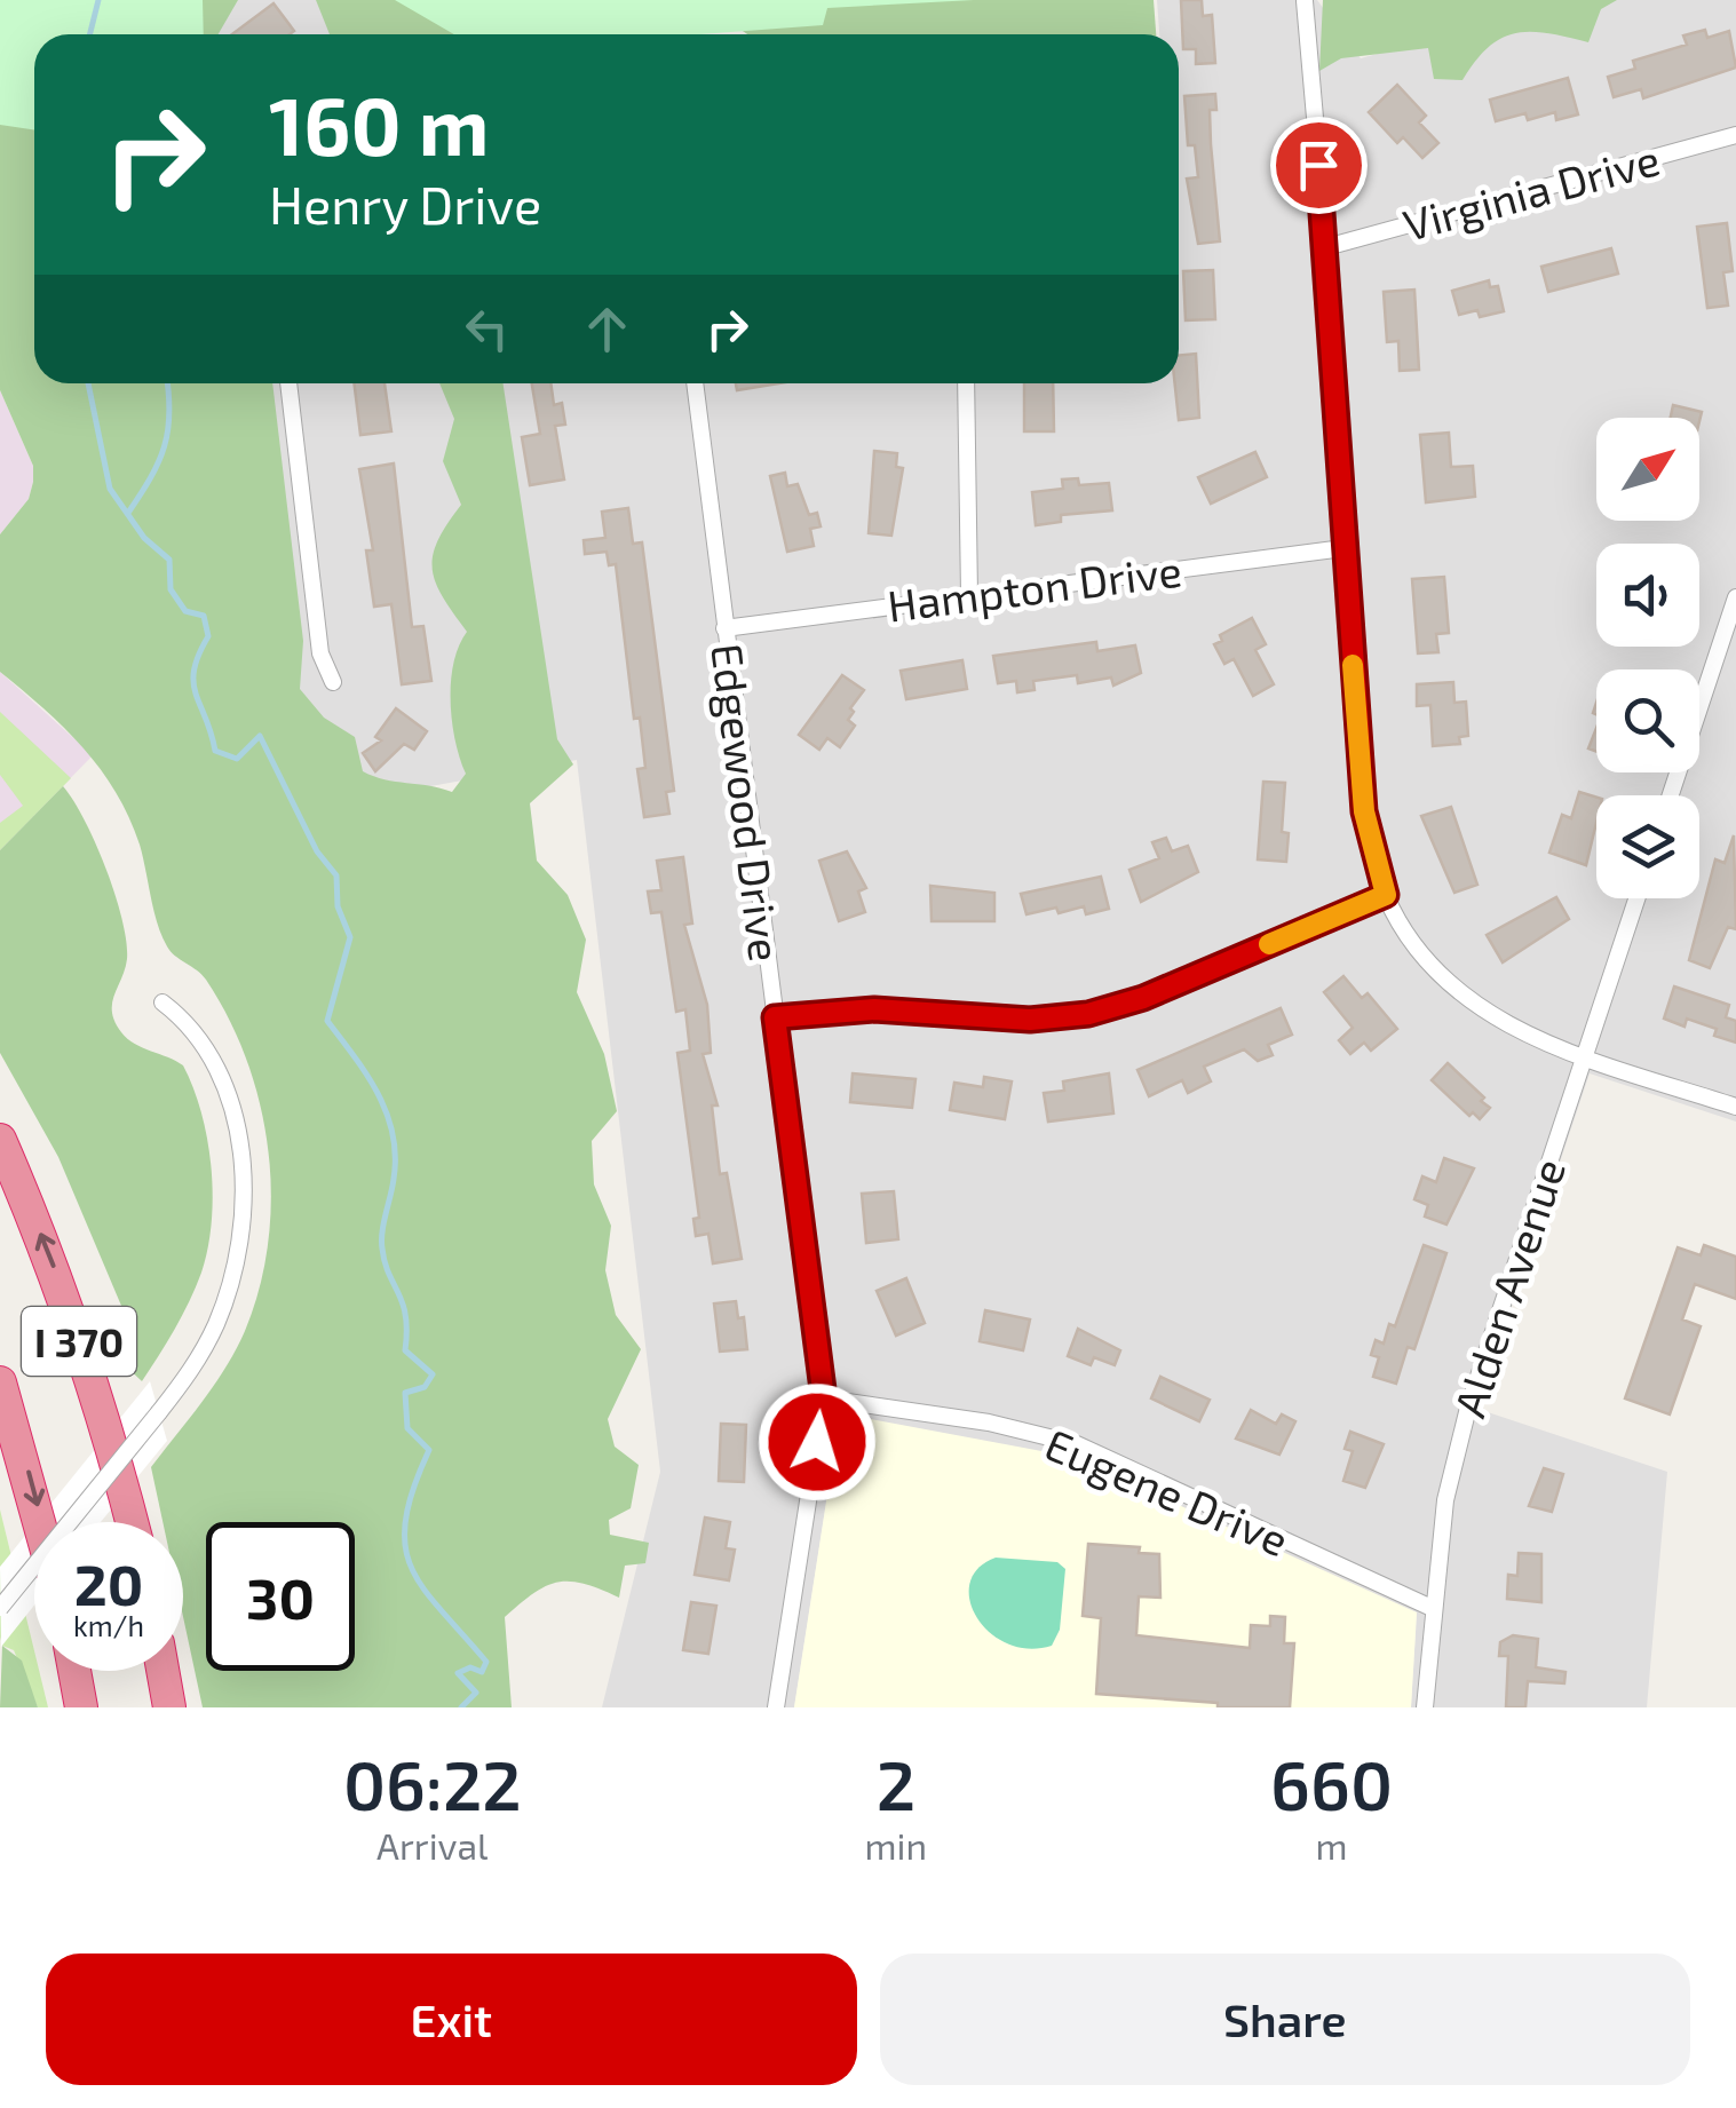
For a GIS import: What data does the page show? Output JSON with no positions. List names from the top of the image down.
{
  "streets": {
    "highway": ["I 370"],
    "street": [
      "Virginia Drive",
      "Hampton Drive",
      "Edgewood Drive",
      "Alden Avenue",
      "Eugene Drive"
    ]
  },
  "crossings": [
    ["Hampton Drive", "Edgewood Drive"],
    ["Edgewood Drive", "Eugene Drive"],
    ["Alden Avenue", "Eugene Drive"]
  ],
  "north": "top right",
  "page": {
    "turn": ["160 m", "Henry Drive"],
    "speed": "20 km/h",
    "limit": "30",
    "eta": [
      "06:22",
      "Arrival",
      "2",
      "min",
      "660",
      "m"
    ],
    "buttons": ["Exit", "Share"]
  }
}
